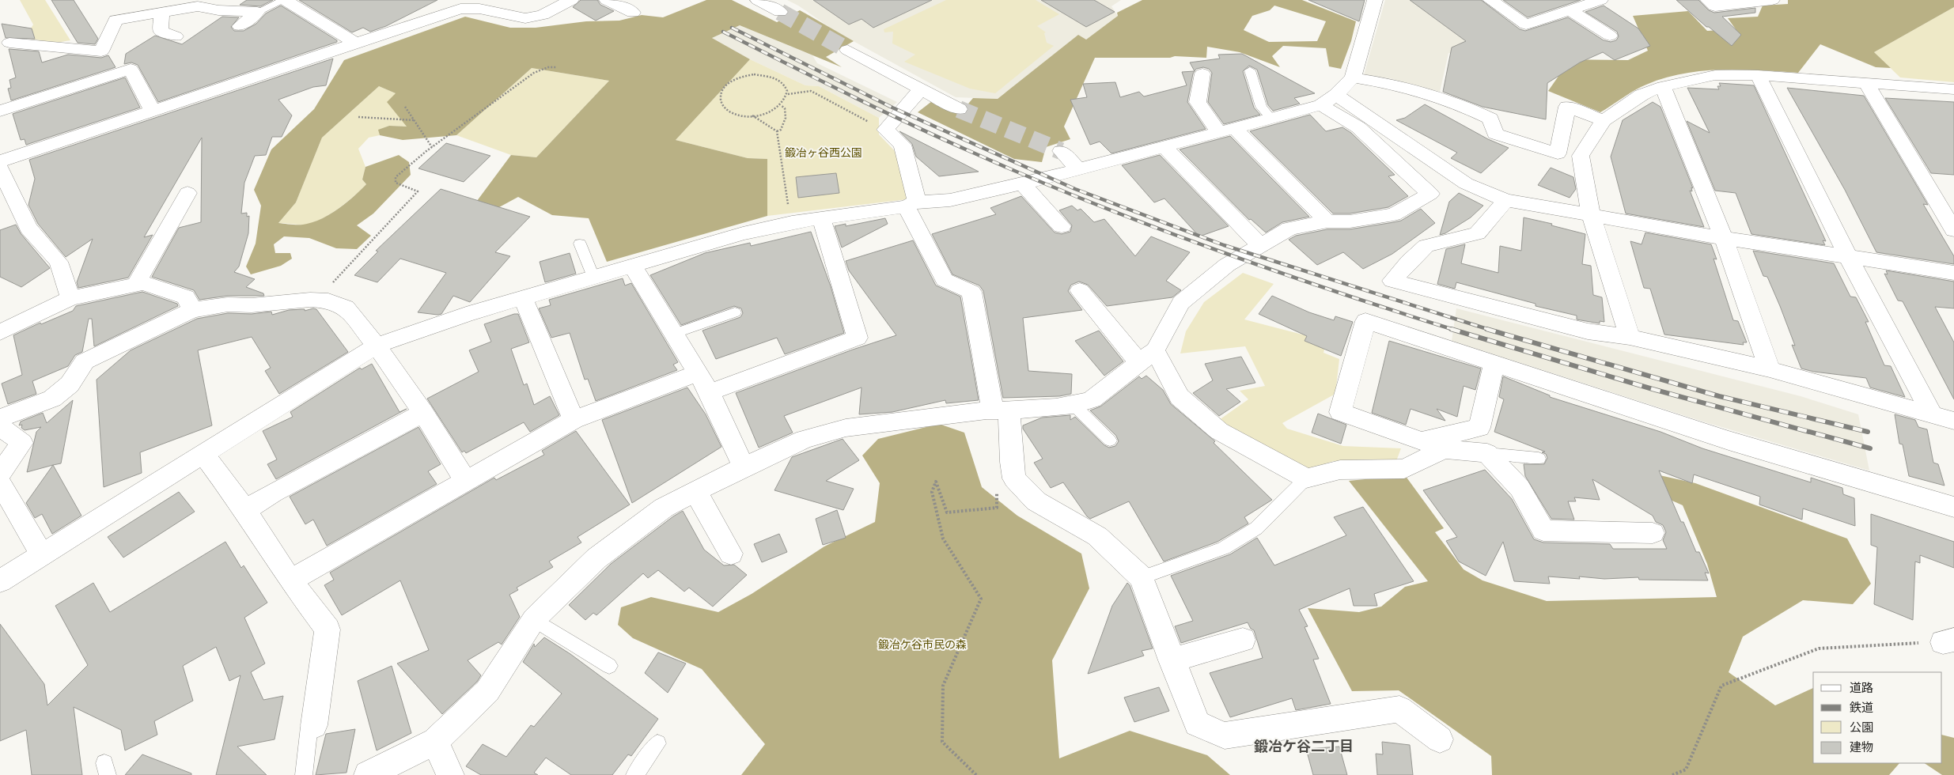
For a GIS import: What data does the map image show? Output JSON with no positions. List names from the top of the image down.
{
  "districts": ["鍛冶ケ谷二丁目"],
  "parks": ["鍛冶ヶ谷西公園", "鍛冶ケ谷市民の森"],
  "legend": [
    "道路",
    "鉄道",
    "公園",
    "建物"
  ]
}
